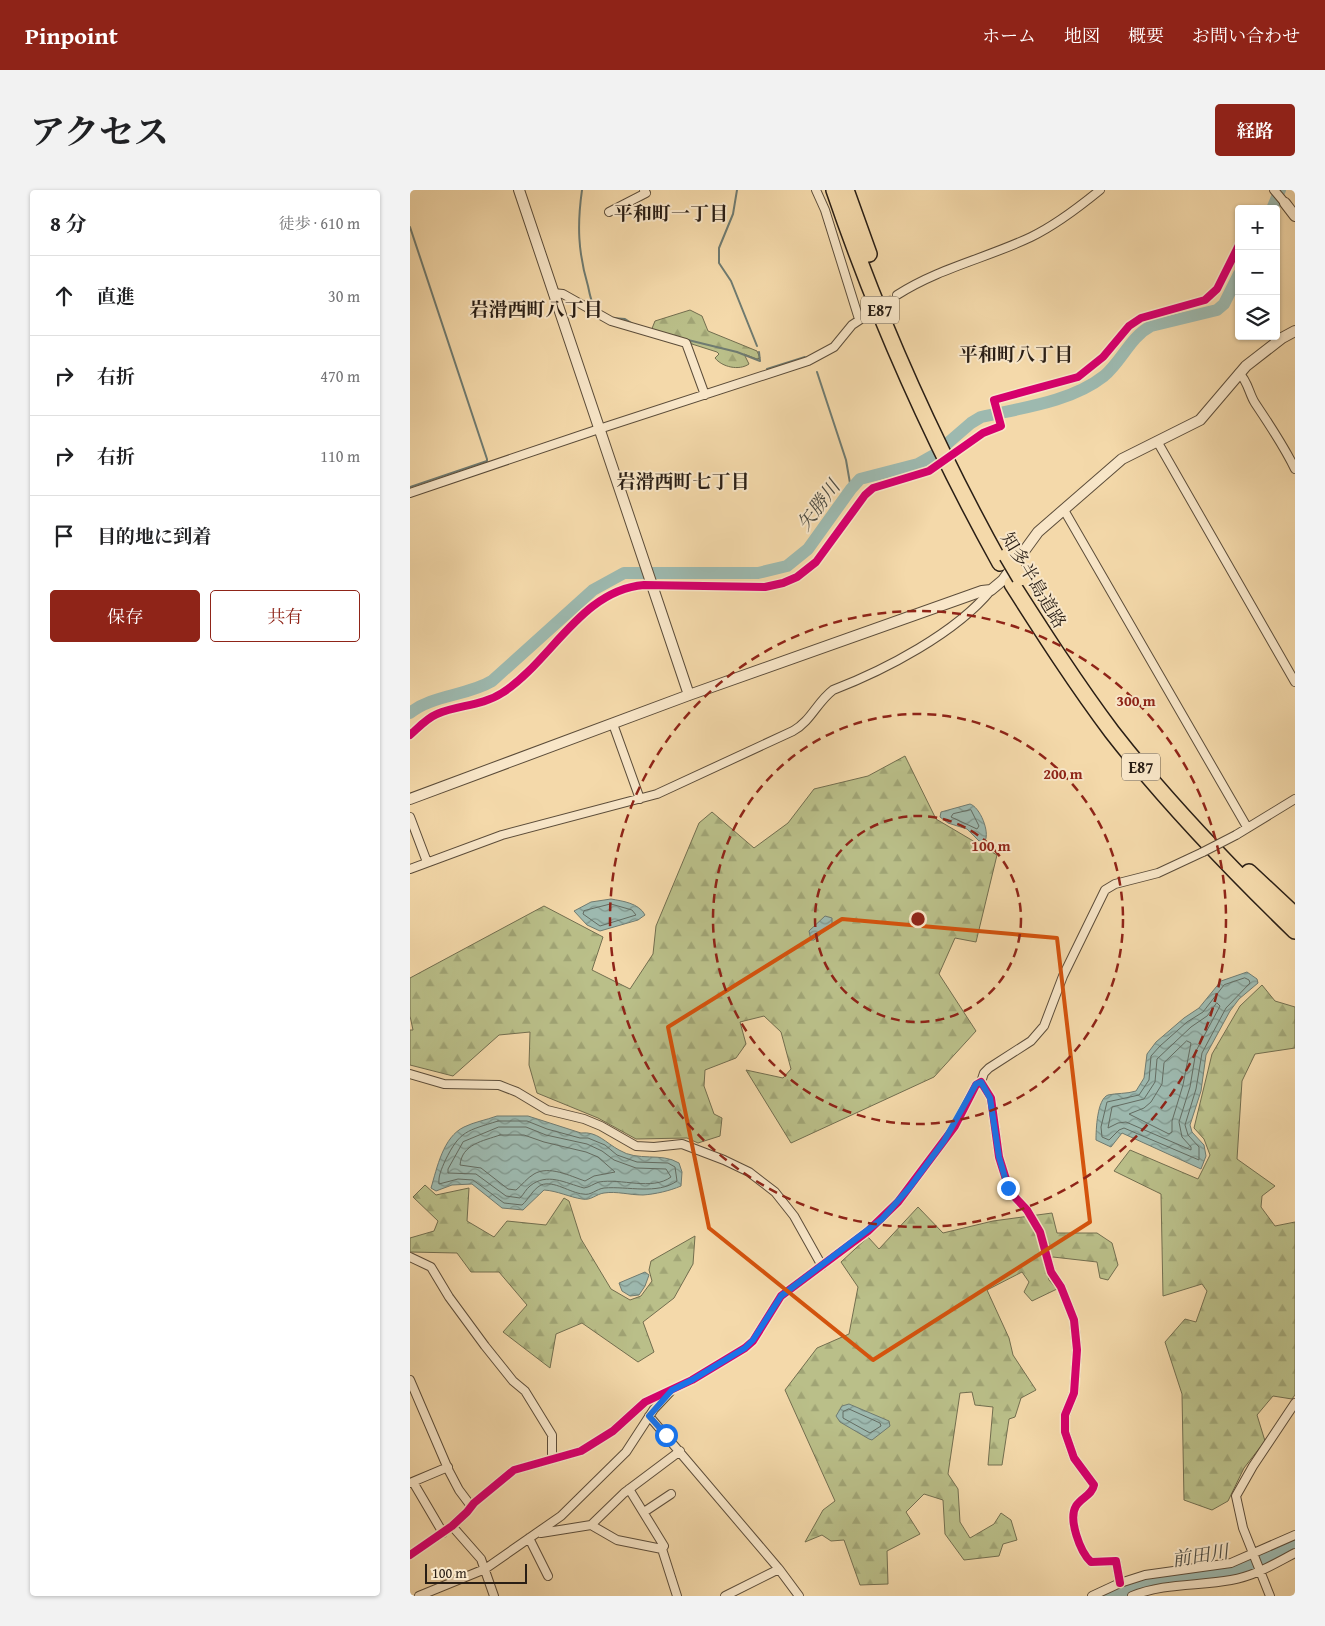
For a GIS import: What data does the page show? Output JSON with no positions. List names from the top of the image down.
{
  "streets": {
    "highway": ["E87", "知多半島道路"]
  },
  "districts": [
    "平和町一丁目",
    "岩滑西町八丁目",
    "平和町八丁目",
    "岩滑西町七丁目"
  ],
  "water": ["矢勝川", "前田川"],
  "scale_bar": "100 m",
  "page": {
    "header": "Pinpoint",
    "nav": [
      "ホーム",
      "地図",
      "概要",
      "お問い合わせ"
    ],
    "title": "アクセス",
    "buttons": [
      "経路",
      ["保存", "共有"]
    ],
    "heading": ["8 分", "徒歩 · 610 m"],
    "map_buttons": ["+", "−"],
    "list": [
      ["直進", "30 m"],
      ["右折", "470 m"],
      ["右折", "110 m"],
      "目的地に到着"
    ],
    "scale": "100 m"
  },
  "rings": ["300 m", "200 m", "100 m"]
}
